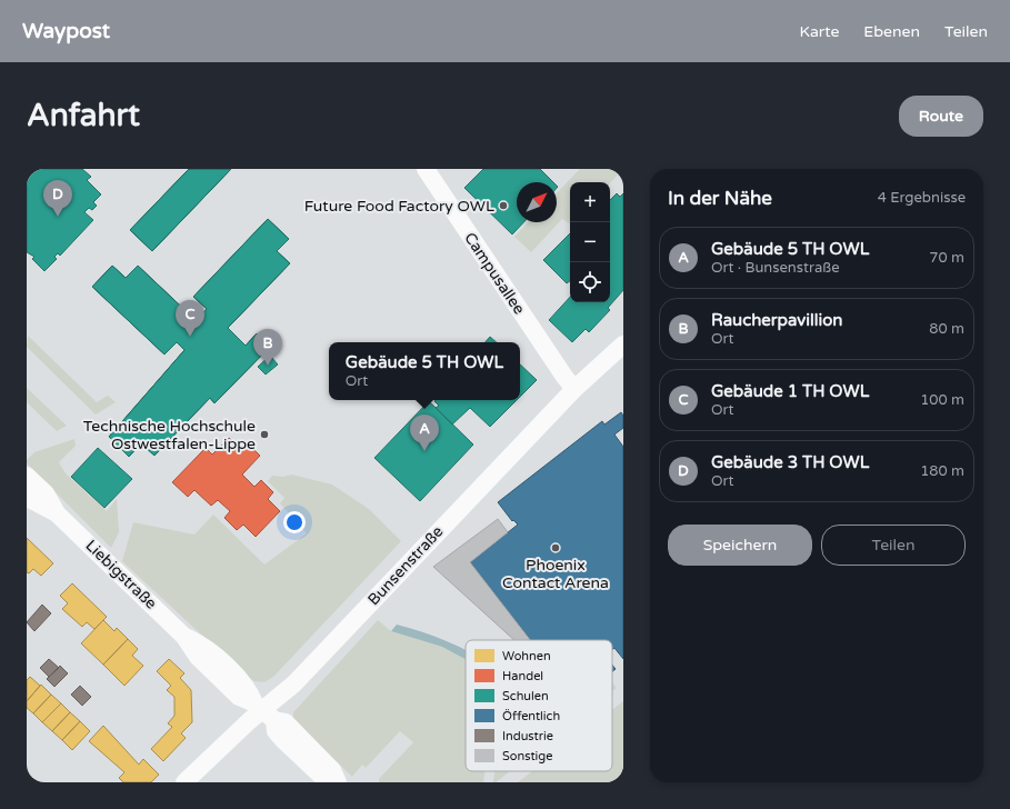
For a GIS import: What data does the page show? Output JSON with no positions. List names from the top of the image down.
{
  "streets": {
    "street": ["Campusallee", "Bunsenstraße", "Liebigstraße"]
  },
  "crossings": [
    ["Campusallee", "Bunsenstraße"],
    ["Bunsenstraße", "Liebigstraße"]
  ],
  "places": ["Future Food Factory OWL", "Technische Hochschule Ostwestfalen-Lippe", "Phoenix Contact Arena"],
  "legend": [
    "Wohnen",
    "Handel",
    "Schulen",
    "Öffentlich",
    "Industrie",
    "Sonstige"
  ],
  "north": "top right",
  "page": {
    "header": "Waypost",
    "nav": ["Karte", "Ebenen", "Teilen"],
    "buttons": [
      "Route",
      ["Speichern", "Teilen"]
    ],
    "title": "Anfahrt",
    "heading": ["In der Nähe", "4 Ergebnisse"],
    "pins": [
      "D",
      "C",
      "B",
      "A"
    ],
    "map_buttons": ["+", "−"],
    "list": [
      {
        "mark": "A",
        "name": "Gebäude 5 TH OWL",
        "note": "Ort · Bunsenstraße",
        "value": "70 m"
      },
      {
        "mark": "B",
        "name": "Raucherpavillion",
        "note": "Ort",
        "value": "80 m"
      },
      {
        "mark": "C",
        "name": "Gebäude 1 TH OWL",
        "note": "Ort",
        "value": "100 m"
      },
      {
        "mark": "D",
        "name": "Gebäude 3 TH OWL",
        "note": "Ort",
        "value": "180 m"
      }
    ],
    "popup": ["Gebäude 5 TH OWL", "Ort"]
  }
}
